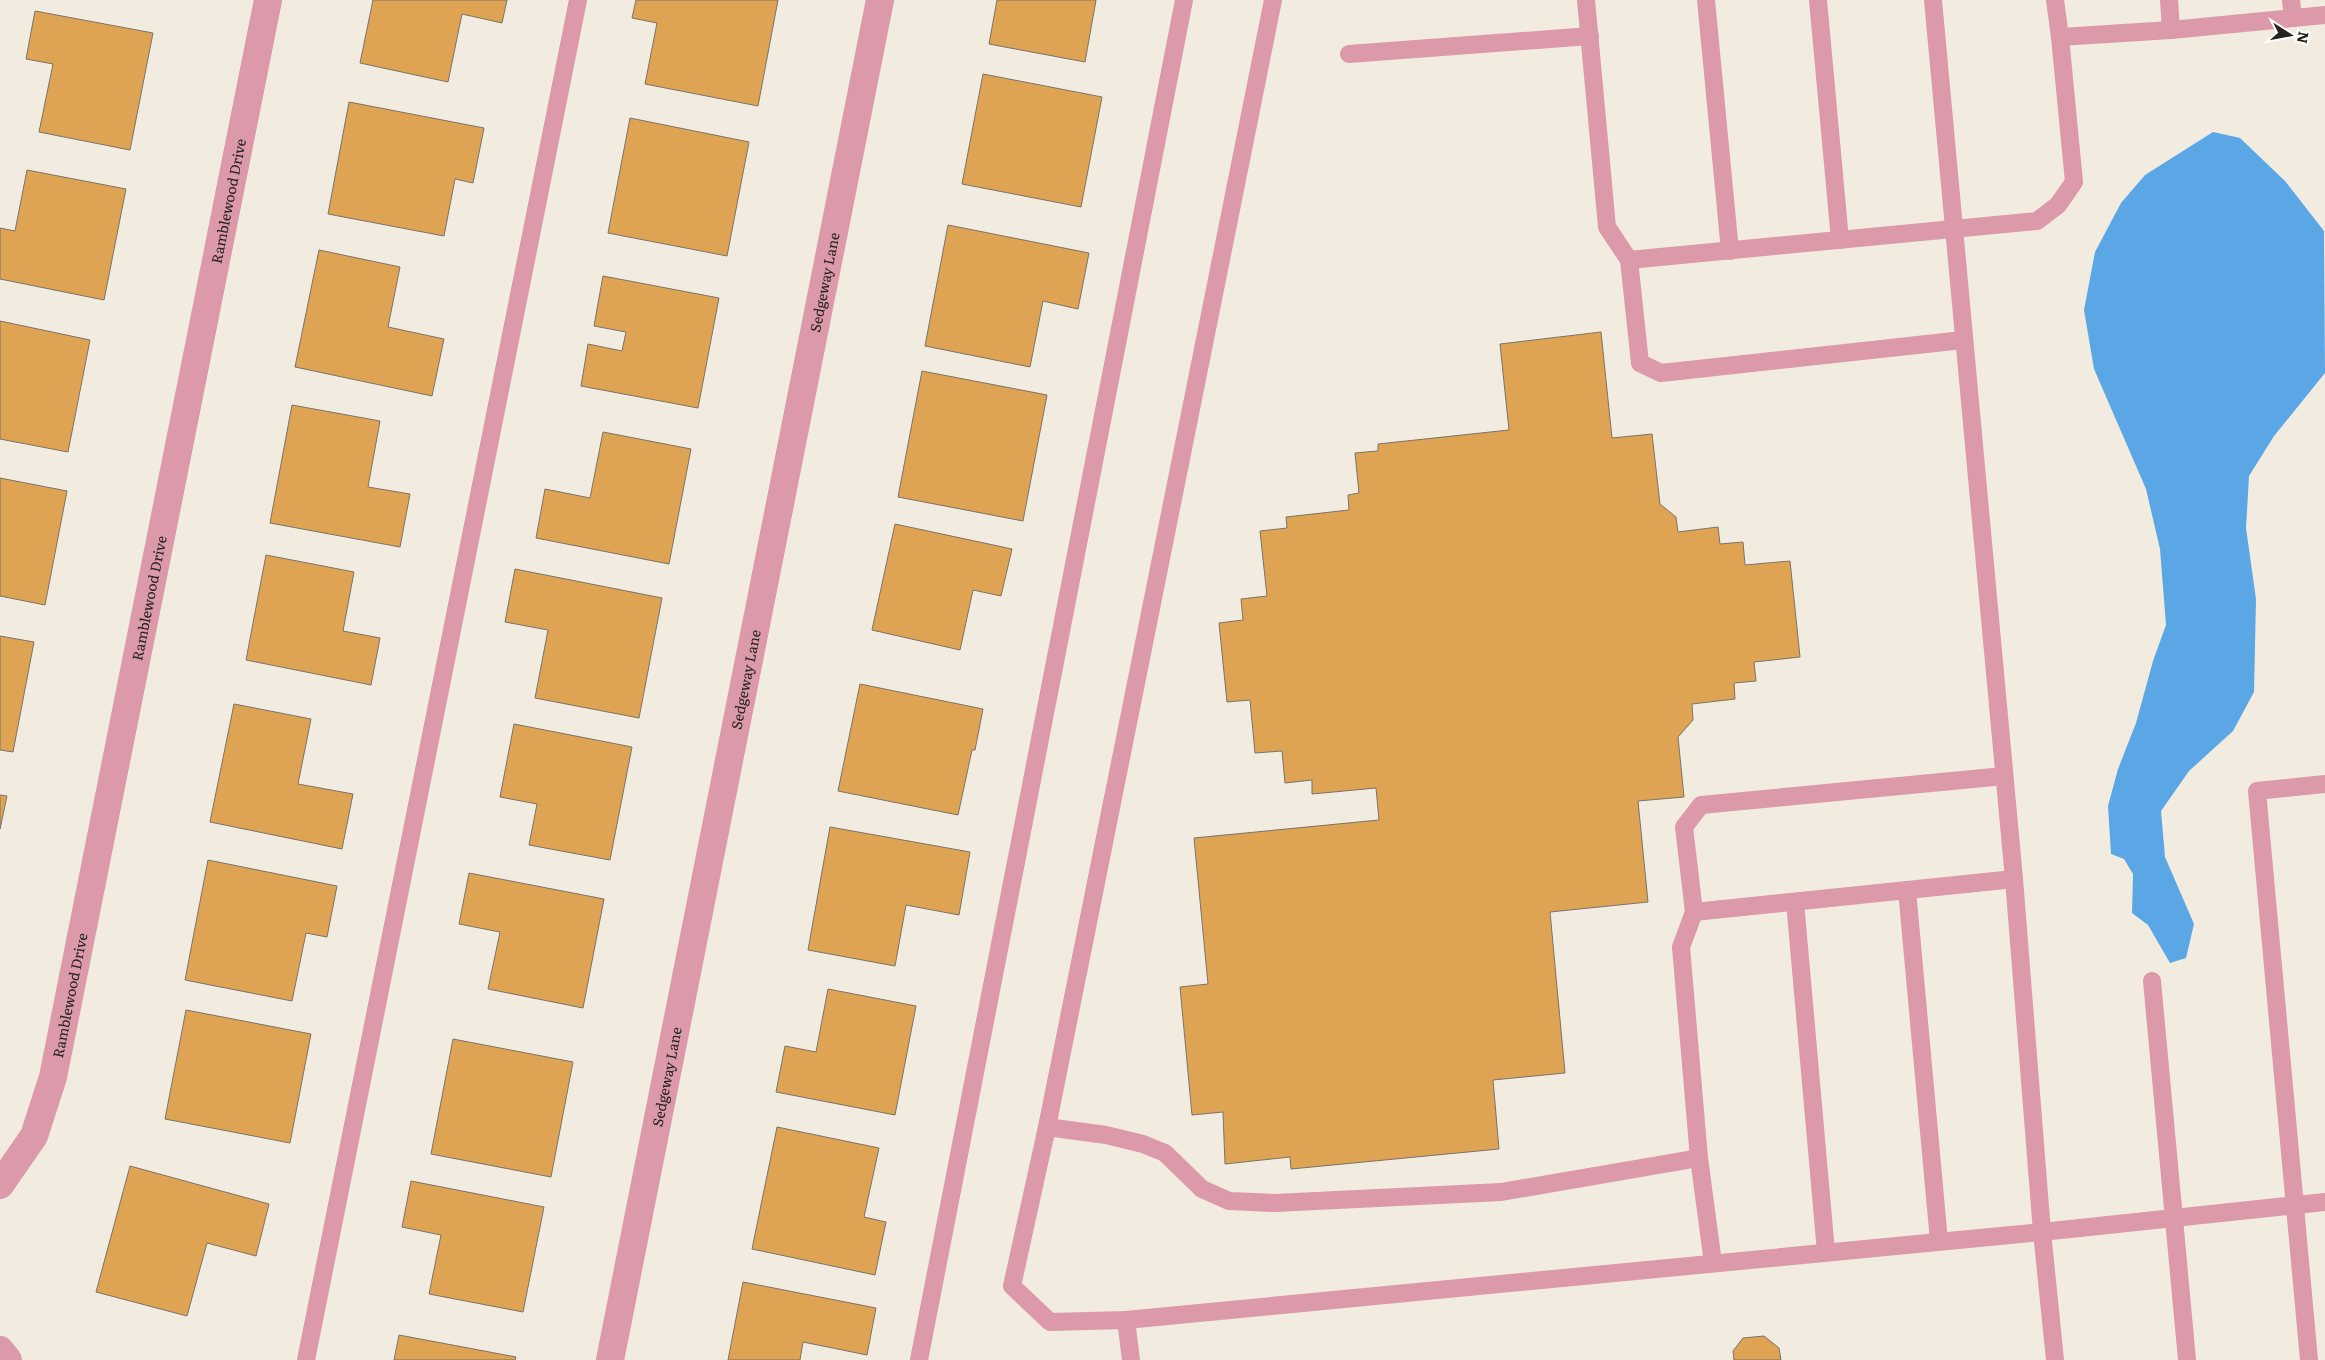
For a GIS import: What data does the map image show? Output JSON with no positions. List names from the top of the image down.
{
  "streets": {
    "street": ["Ramblewood Drive", "Sedgeway Lane"]
  },
  "north": "right"
}
